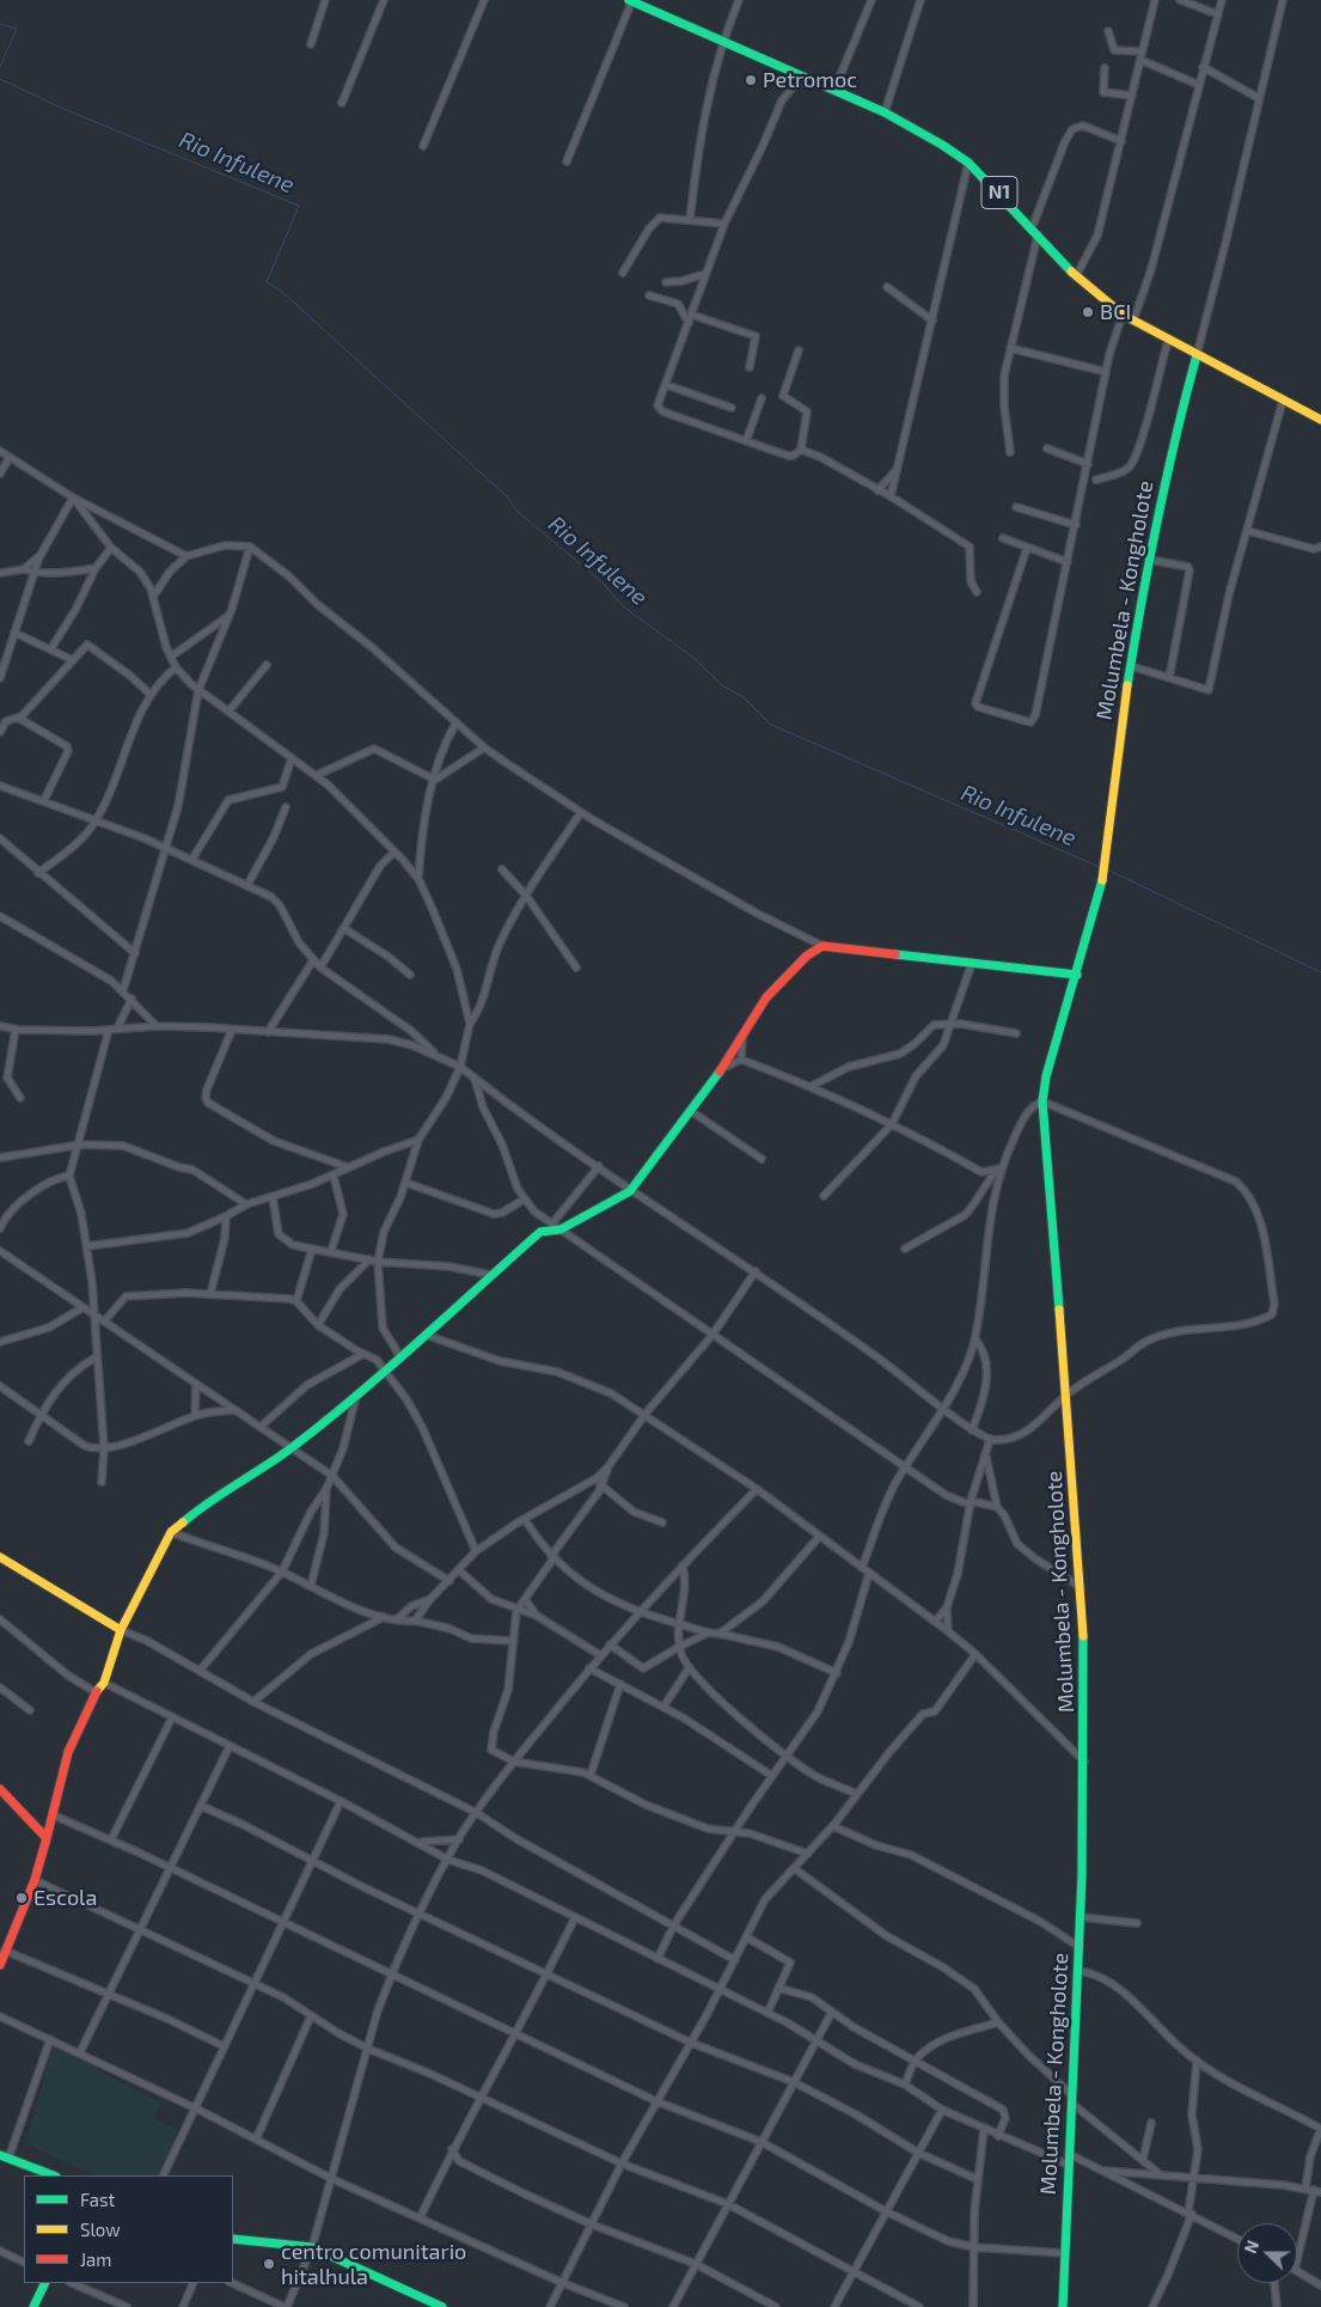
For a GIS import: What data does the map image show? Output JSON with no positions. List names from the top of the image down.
{
  "streets": {
    "main road": ["N1", "Molumbela - Kongholote"]
  },
  "crossings": [
    ["N1", "Molumbela - Kongholote"]
  ],
  "water": ["Rio Infulene"],
  "places": [
    "Petromoc",
    "BCI",
    "Escola",
    "centro comunitario hitalhula"
  ],
  "legend": ["Fast", "Slow", "Jam"],
  "north": "left"
}
